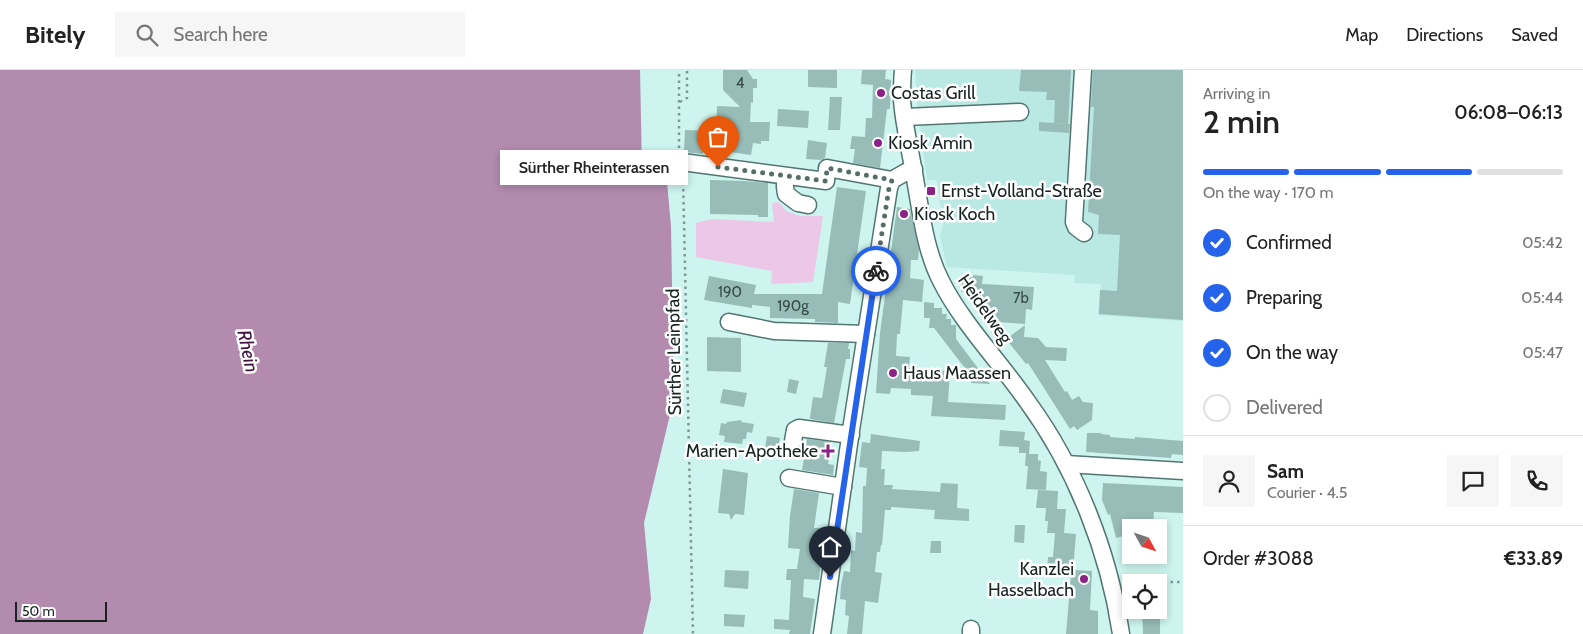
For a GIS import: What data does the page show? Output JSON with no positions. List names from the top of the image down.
{
  "streets": {
    "street": ["Heidelweg"],
    "path": ["Sürther Leinpfad"]
  },
  "water": ["Rhein"],
  "places": {
    "other": [
      "Costas Grill",
      "Kiosk Amin",
      "Sürther Rheinterassen",
      "Kiosk Koch",
      "Haus Maassen",
      "Kanzlei Hasselbach"
    ],
    "transit": ["Ernst-Volland-Straße"],
    "health": ["Marien-Apotheke"]
  },
  "house_numbers": [
    "4",
    "190",
    "7b",
    "190g"
  ],
  "scale_bar": "50 m",
  "north": "bottom right",
  "page": {
    "header": "Bitely",
    "search": "Search here",
    "nav": ["Map", "Directions", "Saved"],
    "heading": ["2 min", "Arriving in", "06:08–06:13"],
    "panel": [
      "Sam",
      "Courier · 4.5",
      "Order #3088",
      "€33.89"
    ],
    "bubble": "Sürther Rheinterassen",
    "bar": "On the way · 170 m",
    "list": [
      ["Confirmed", "05:42"],
      ["Preparing", "05:44"],
      ["On the way", "05:47"],
      "Delivered"
    ],
    "scale": "50 m"
  }
}
